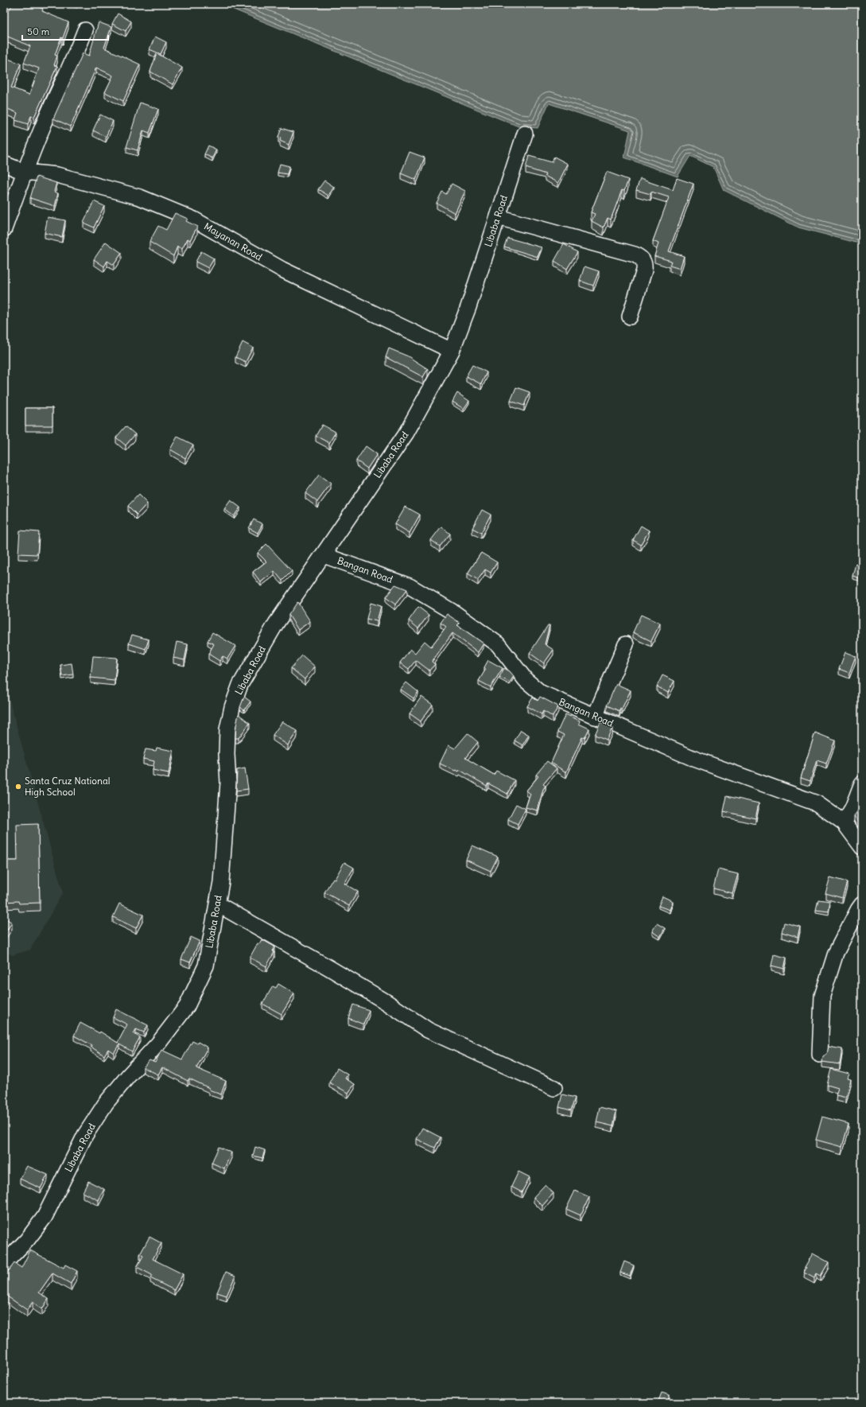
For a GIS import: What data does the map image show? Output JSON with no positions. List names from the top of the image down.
{
  "streets": {
    "street": ["Libaba Road", "Mayanan Road", "Bangan Road"]
  },
  "crossings": [
    ["Libaba Road", "Mayanan Road"],
    ["Libaba Road", "Bangan Road"]
  ],
  "places": ["Santa Cruz National High School"],
  "scale_bar": "50 m"
}
